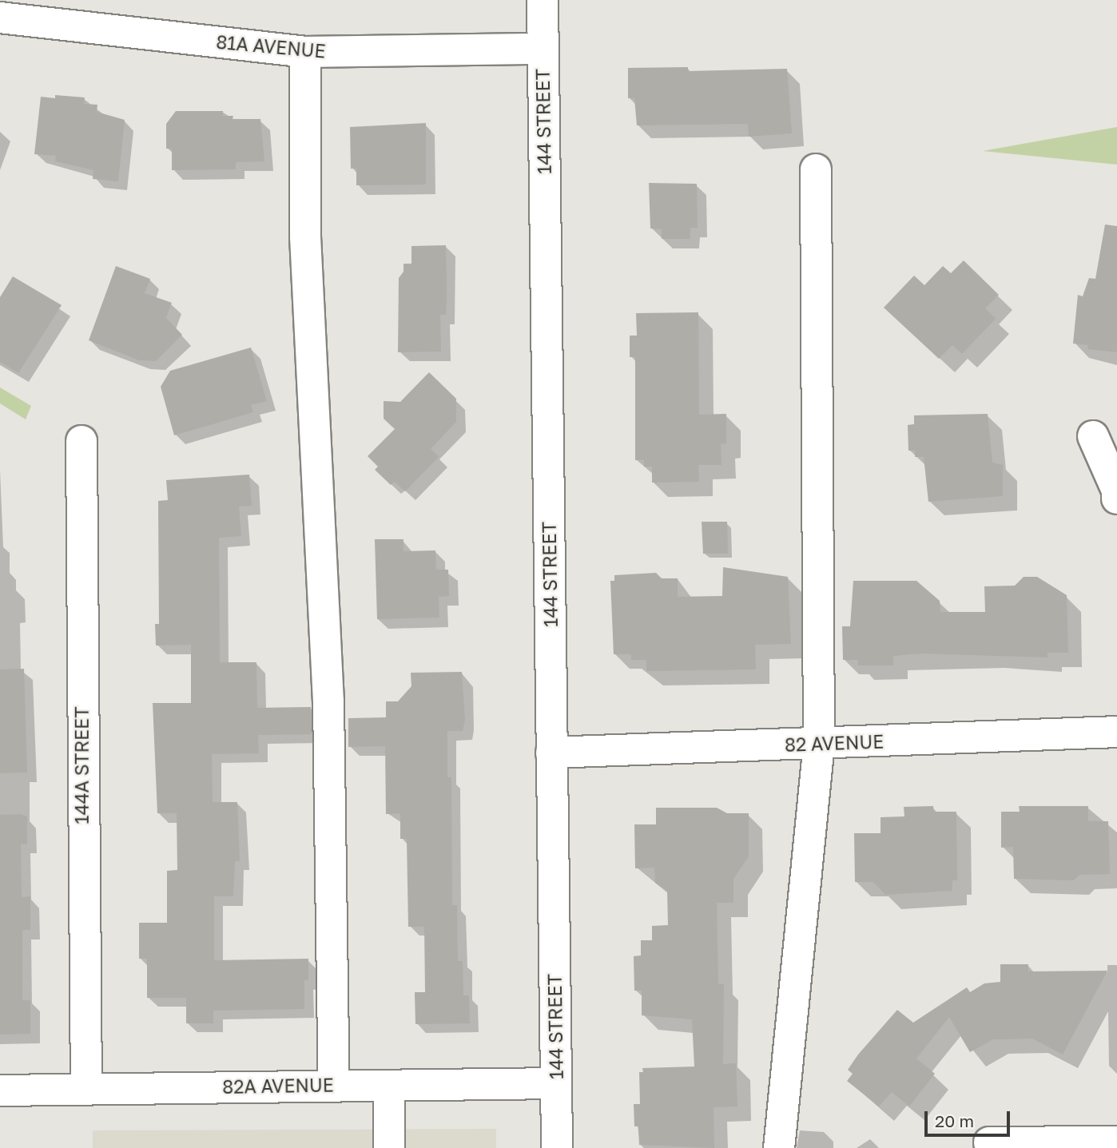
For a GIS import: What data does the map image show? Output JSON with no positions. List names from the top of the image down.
{
  "streets": {
    "street": [
      "81A AVENUE",
      "144 STREET",
      "82 AVENUE",
      "144A STREET",
      "82A AVENUE"
    ]
  },
  "crossings": [
    ["81A AVENUE", "144 STREET"],
    ["144 STREET", "82 AVENUE"],
    ["144 STREET", "82A AVENUE"],
    ["144A STREET", "82A AVENUE"]
  ],
  "scale_bar": "20 m"
}
